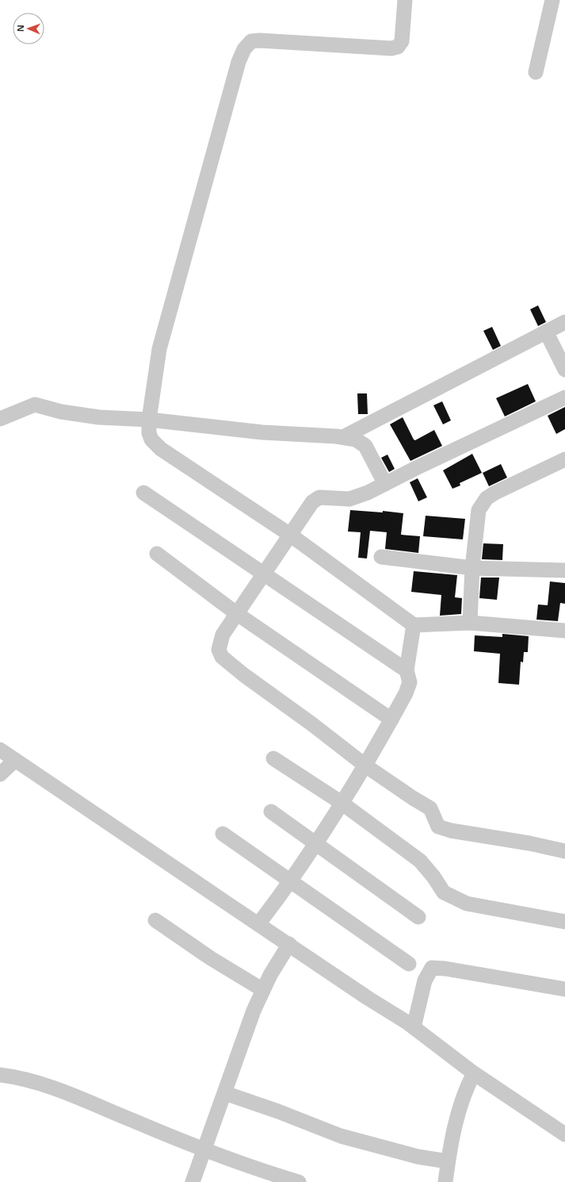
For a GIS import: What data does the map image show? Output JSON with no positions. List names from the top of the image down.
{
  "north": "left"
}
